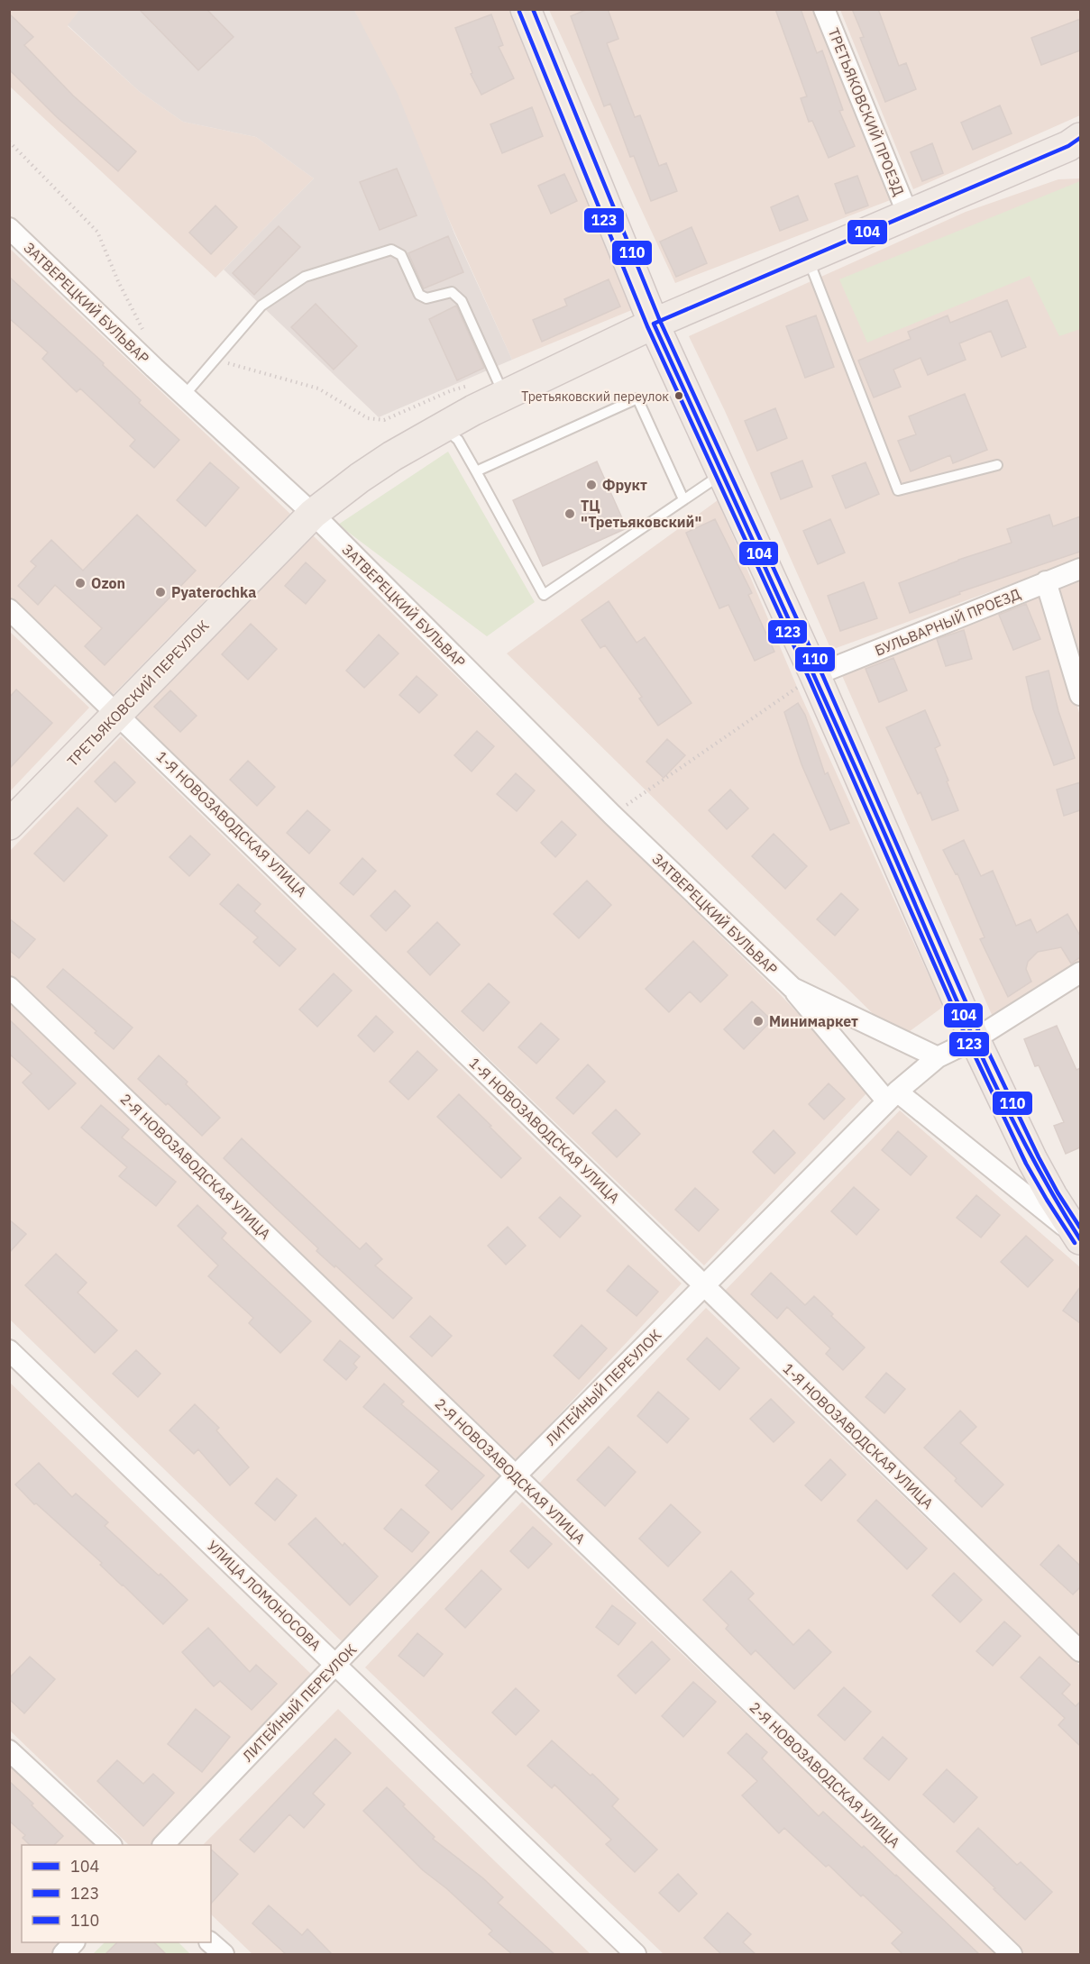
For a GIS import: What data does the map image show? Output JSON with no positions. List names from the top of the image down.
{
  "streets": {
    "main road": ["ЗАТВЕРЕЦКИЙ БУЛЬВАР", "ТРЕТЬЯКОВСКИЙ ПЕРЕУЛОК"],
    "street": [
      "ТРЕТЬЯКОВСКИЙ ПРОЕЗД",
      "БУЛЬВАРНЫЙ ПРОЕЗД",
      "1-Я НОВОЗАВОДСКАЯ УЛИЦА",
      "2-Я НОВОЗАВОДСКАЯ УЛИЦА",
      "ЛИТЕЙНЫЙ ПЕРЕУЛОК",
      "УЛИЦА ЛОМОНОСОВА"
    ]
  },
  "crossings": [
    ["ТРЕТЬЯКОВСКИЙ ПРОЕЗД", "ТРЕТЬЯКОВСКИЙ ПЕРЕУЛОК"],
    ["ЗАТВЕРЕЦКИЙ БУЛЬВАР", "БУЛЬВАРНЫЙ ПРОЕЗД"],
    ["ЗАТВЕРЕЦКИЙ БУЛЬВАР", "ТРЕТЬЯКОВСКИЙ ПЕРЕУЛОК"],
    ["ЗАТВЕРЕЦКИЙ БУЛЬВАР", "ЛИТЕЙНЫЙ ПЕРЕУЛОК"],
    ["ТРЕТЬЯКОВСКИЙ ПЕРЕУЛОК", "1-Я НОВОЗАВОДСКАЯ УЛИЦА"],
    ["1-Я НОВОЗАВОДСКАЯ УЛИЦА", "ЛИТЕЙНЫЙ ПЕРЕУЛОК"],
    ["2-Я НОВОЗАВОДСКАЯ УЛИЦА", "ЛИТЕЙНЫЙ ПЕРЕУЛОК"],
    ["ЛИТЕЙНЫЙ ПЕРЕУЛОК", "УЛИЦА ЛОМОНОСОВА"]
  ],
  "places": [
    "Третьяковский переулок",
    "Фрукт",
    "ТЦ \"Третьяковский\"",
    "Ozon",
    "Pyaterochka",
    "Минимаркет"
  ],
  "lines": ["transit line 110", "transit line 123", "transit line 104"],
  "legend": ["104", "123", "110"]
}
